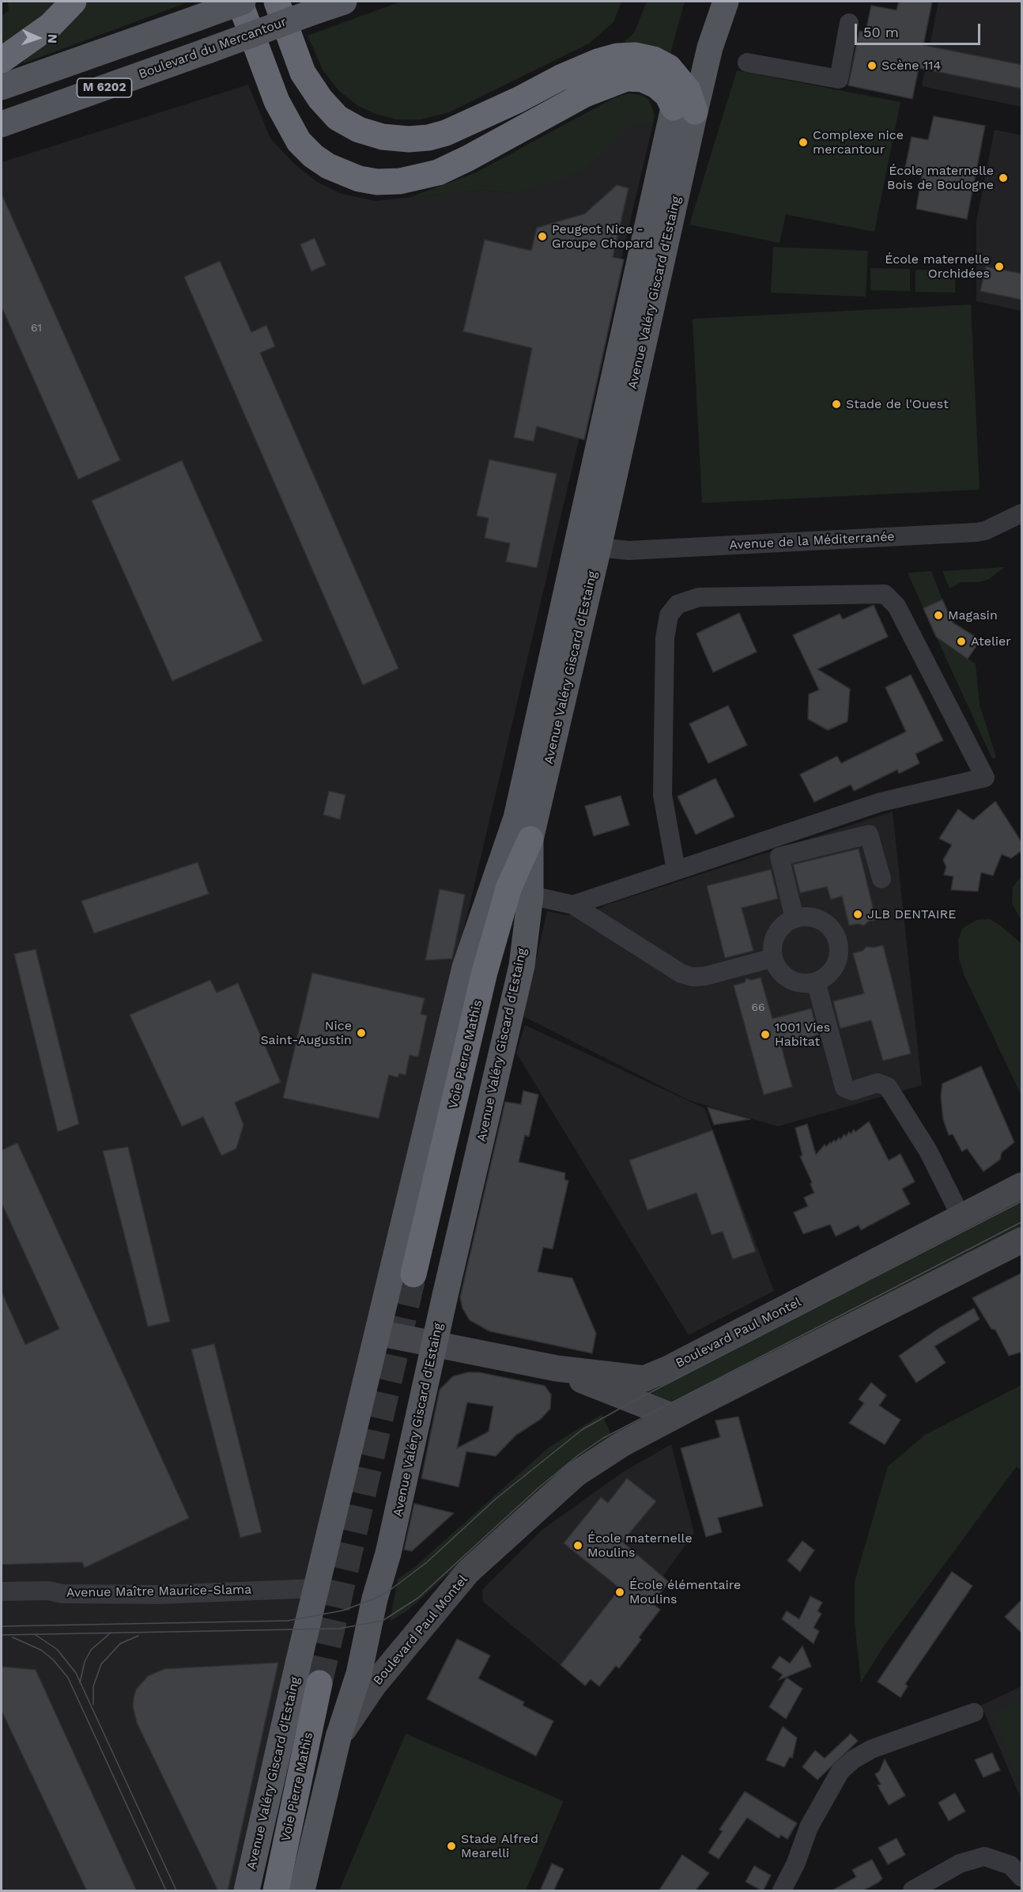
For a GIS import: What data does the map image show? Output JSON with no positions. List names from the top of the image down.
{
  "streets": {
    "highway": ["Voie Pierre Mathis"],
    "main road": [
      "Boulevard du Mercantour",
      "M 6202",
      "Avenue Valéry Giscard d'Estaing",
      "Boulevard Paul Montel"
    ],
    "street": ["Avenue de la Méditerranée", "Avenue Maître Maurice-Slama"]
  },
  "crossings": [
    ["Avenue Valéry Giscard d'Estaing", "Avenue de la Méditerranée"],
    ["Avenue Valéry Giscard d'Estaing", "Voie Pierre Mathis"],
    ["Avenue Valéry Giscard d'Estaing", "Boulevard Paul Montel"],
    ["Avenue Valéry Giscard d'Estaing", "Avenue Maître Maurice-Slama"]
  ],
  "places": [
    "Scène 114",
    "Complexe nice mercantour",
    "École maternelle Bois de Boulogne",
    "Peugeot Nice - Groupe Chopard",
    "École maternelle Orchidées",
    "Stade de l'Ouest",
    "Magasin",
    "Atelier",
    "JLB DENTAIRE",
    "Nice Saint-Augustin",
    "1001 Vies Habitat",
    "École maternelle Moulins",
    "École élémentaire Moulins",
    "Stade Alfred Mearelli"
  ],
  "house_numbers": ["61", "66"],
  "scale_bar": "50 m",
  "north": "right"
}
